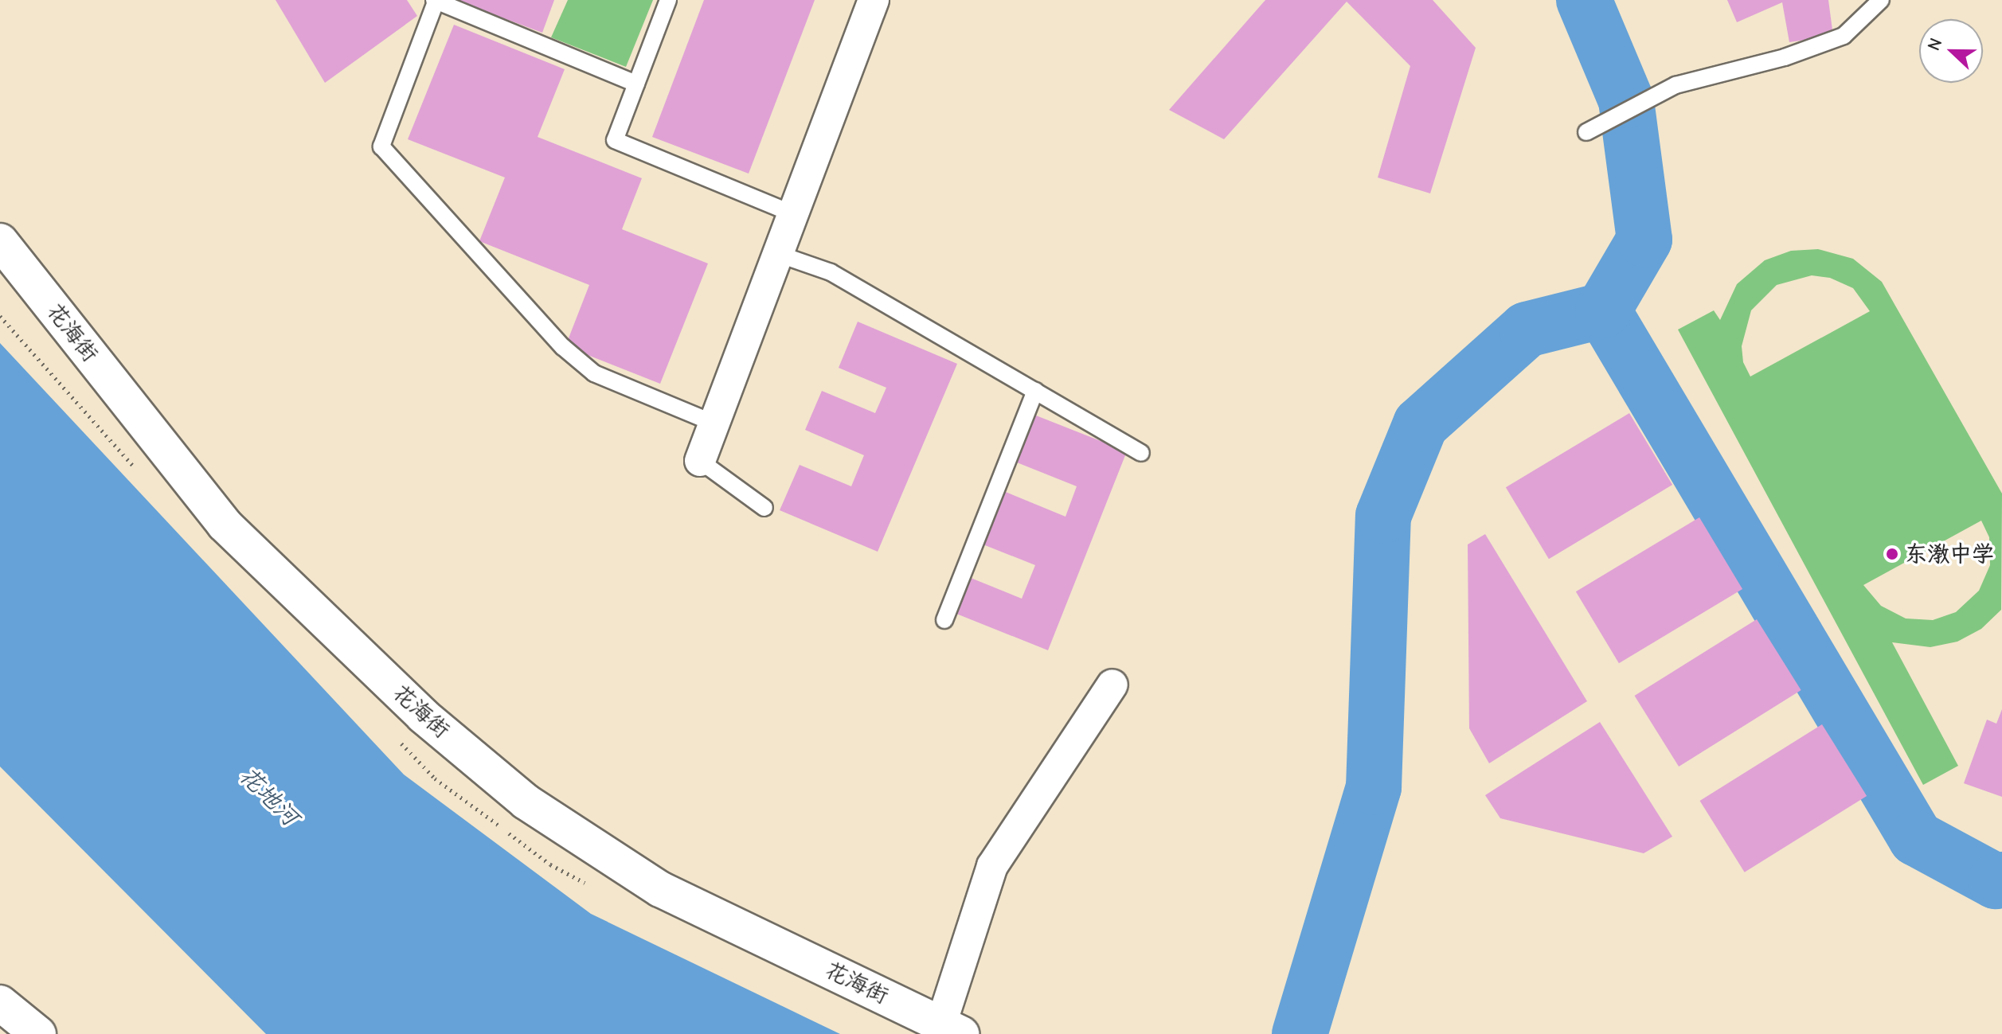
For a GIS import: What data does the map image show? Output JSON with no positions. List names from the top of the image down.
{
  "streets": {
    "street": ["花海街"]
  },
  "water": ["花地河"],
  "places": ["东漖中学"],
  "north": "left"
}
